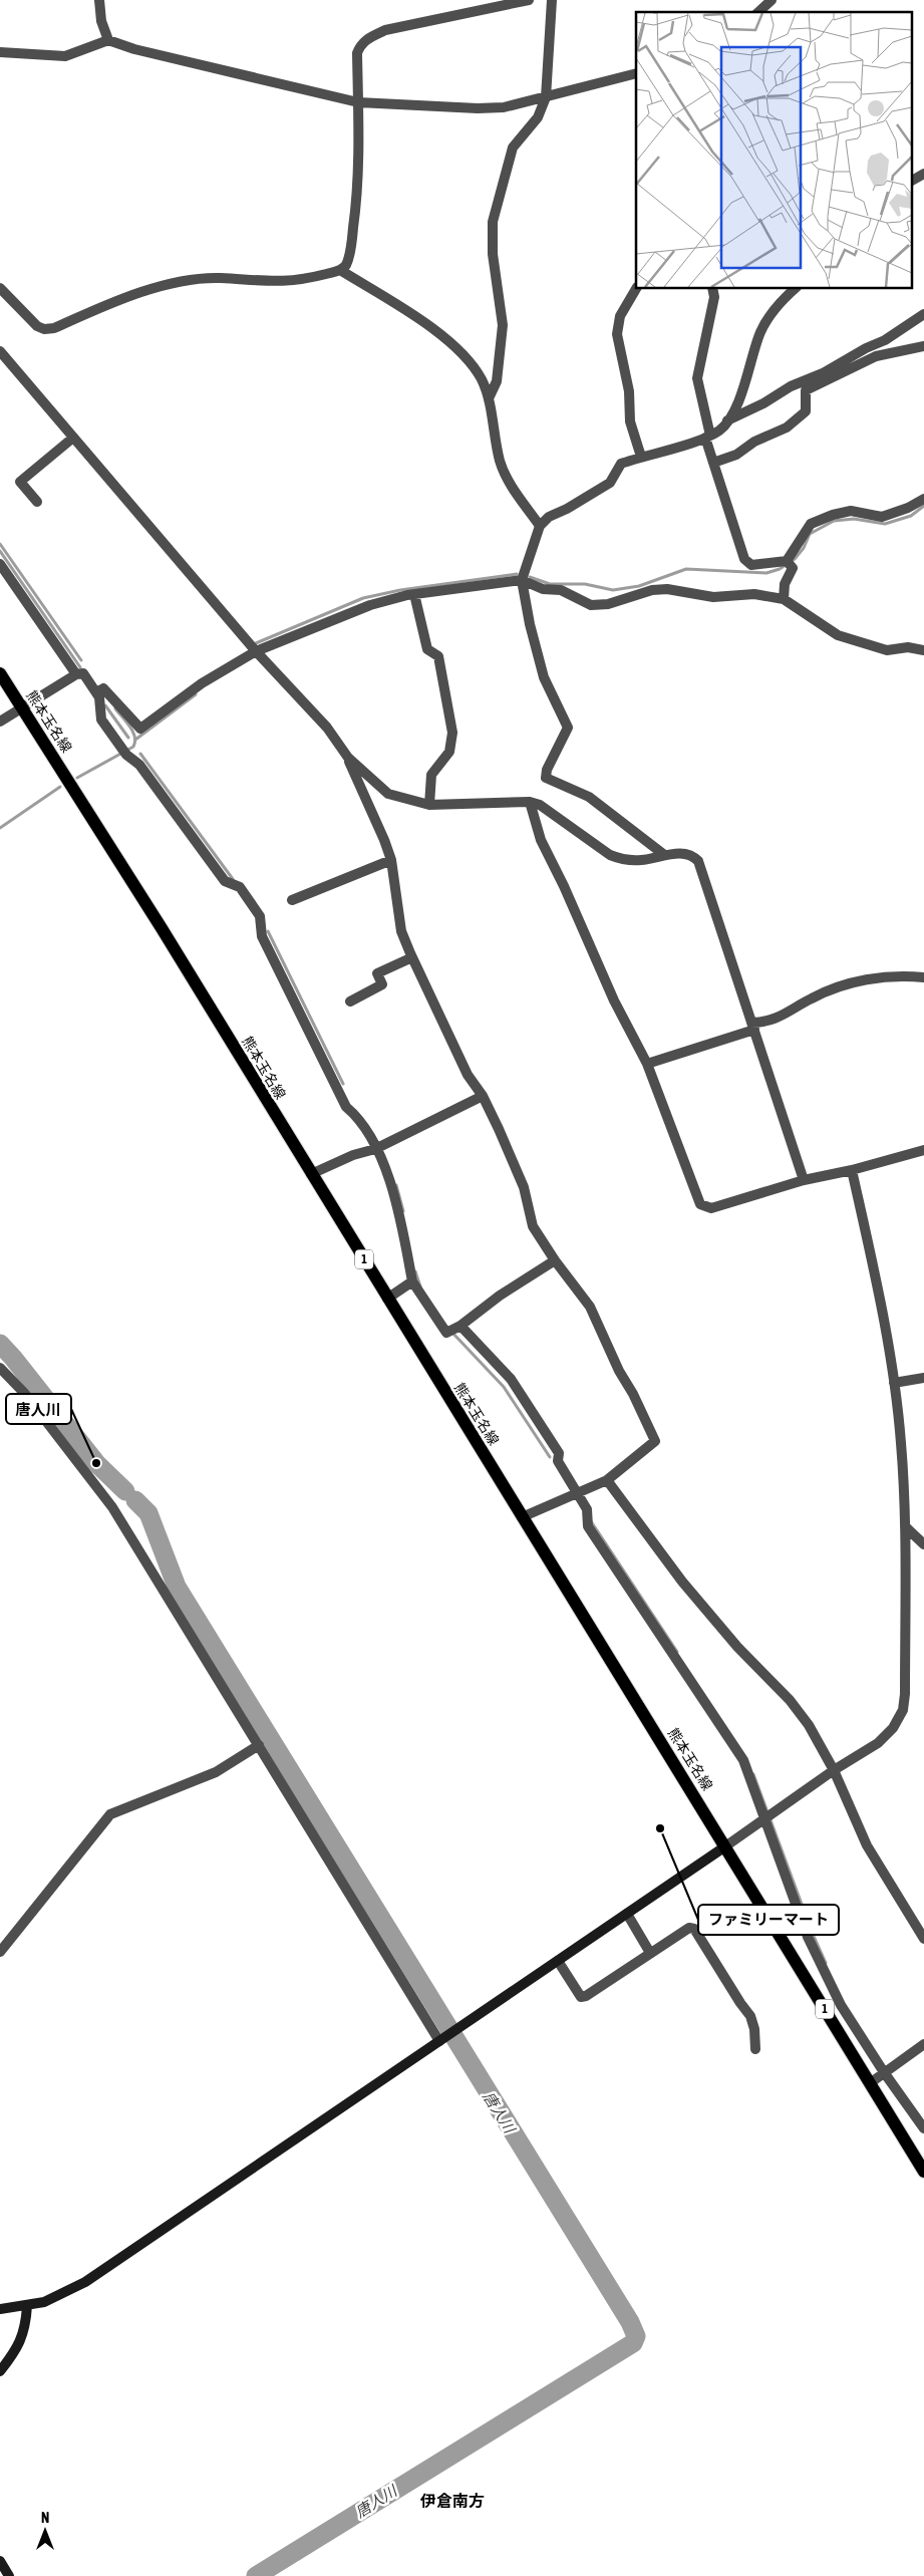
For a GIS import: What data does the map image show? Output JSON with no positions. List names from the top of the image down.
{
  "streets": {
    "main road": ["熊本玉名線", "1"]
  },
  "districts": ["伊倉南方"],
  "water": ["唐人川"],
  "places": ["唐人川", "ファミリーマート"],
  "north": "top"
}
